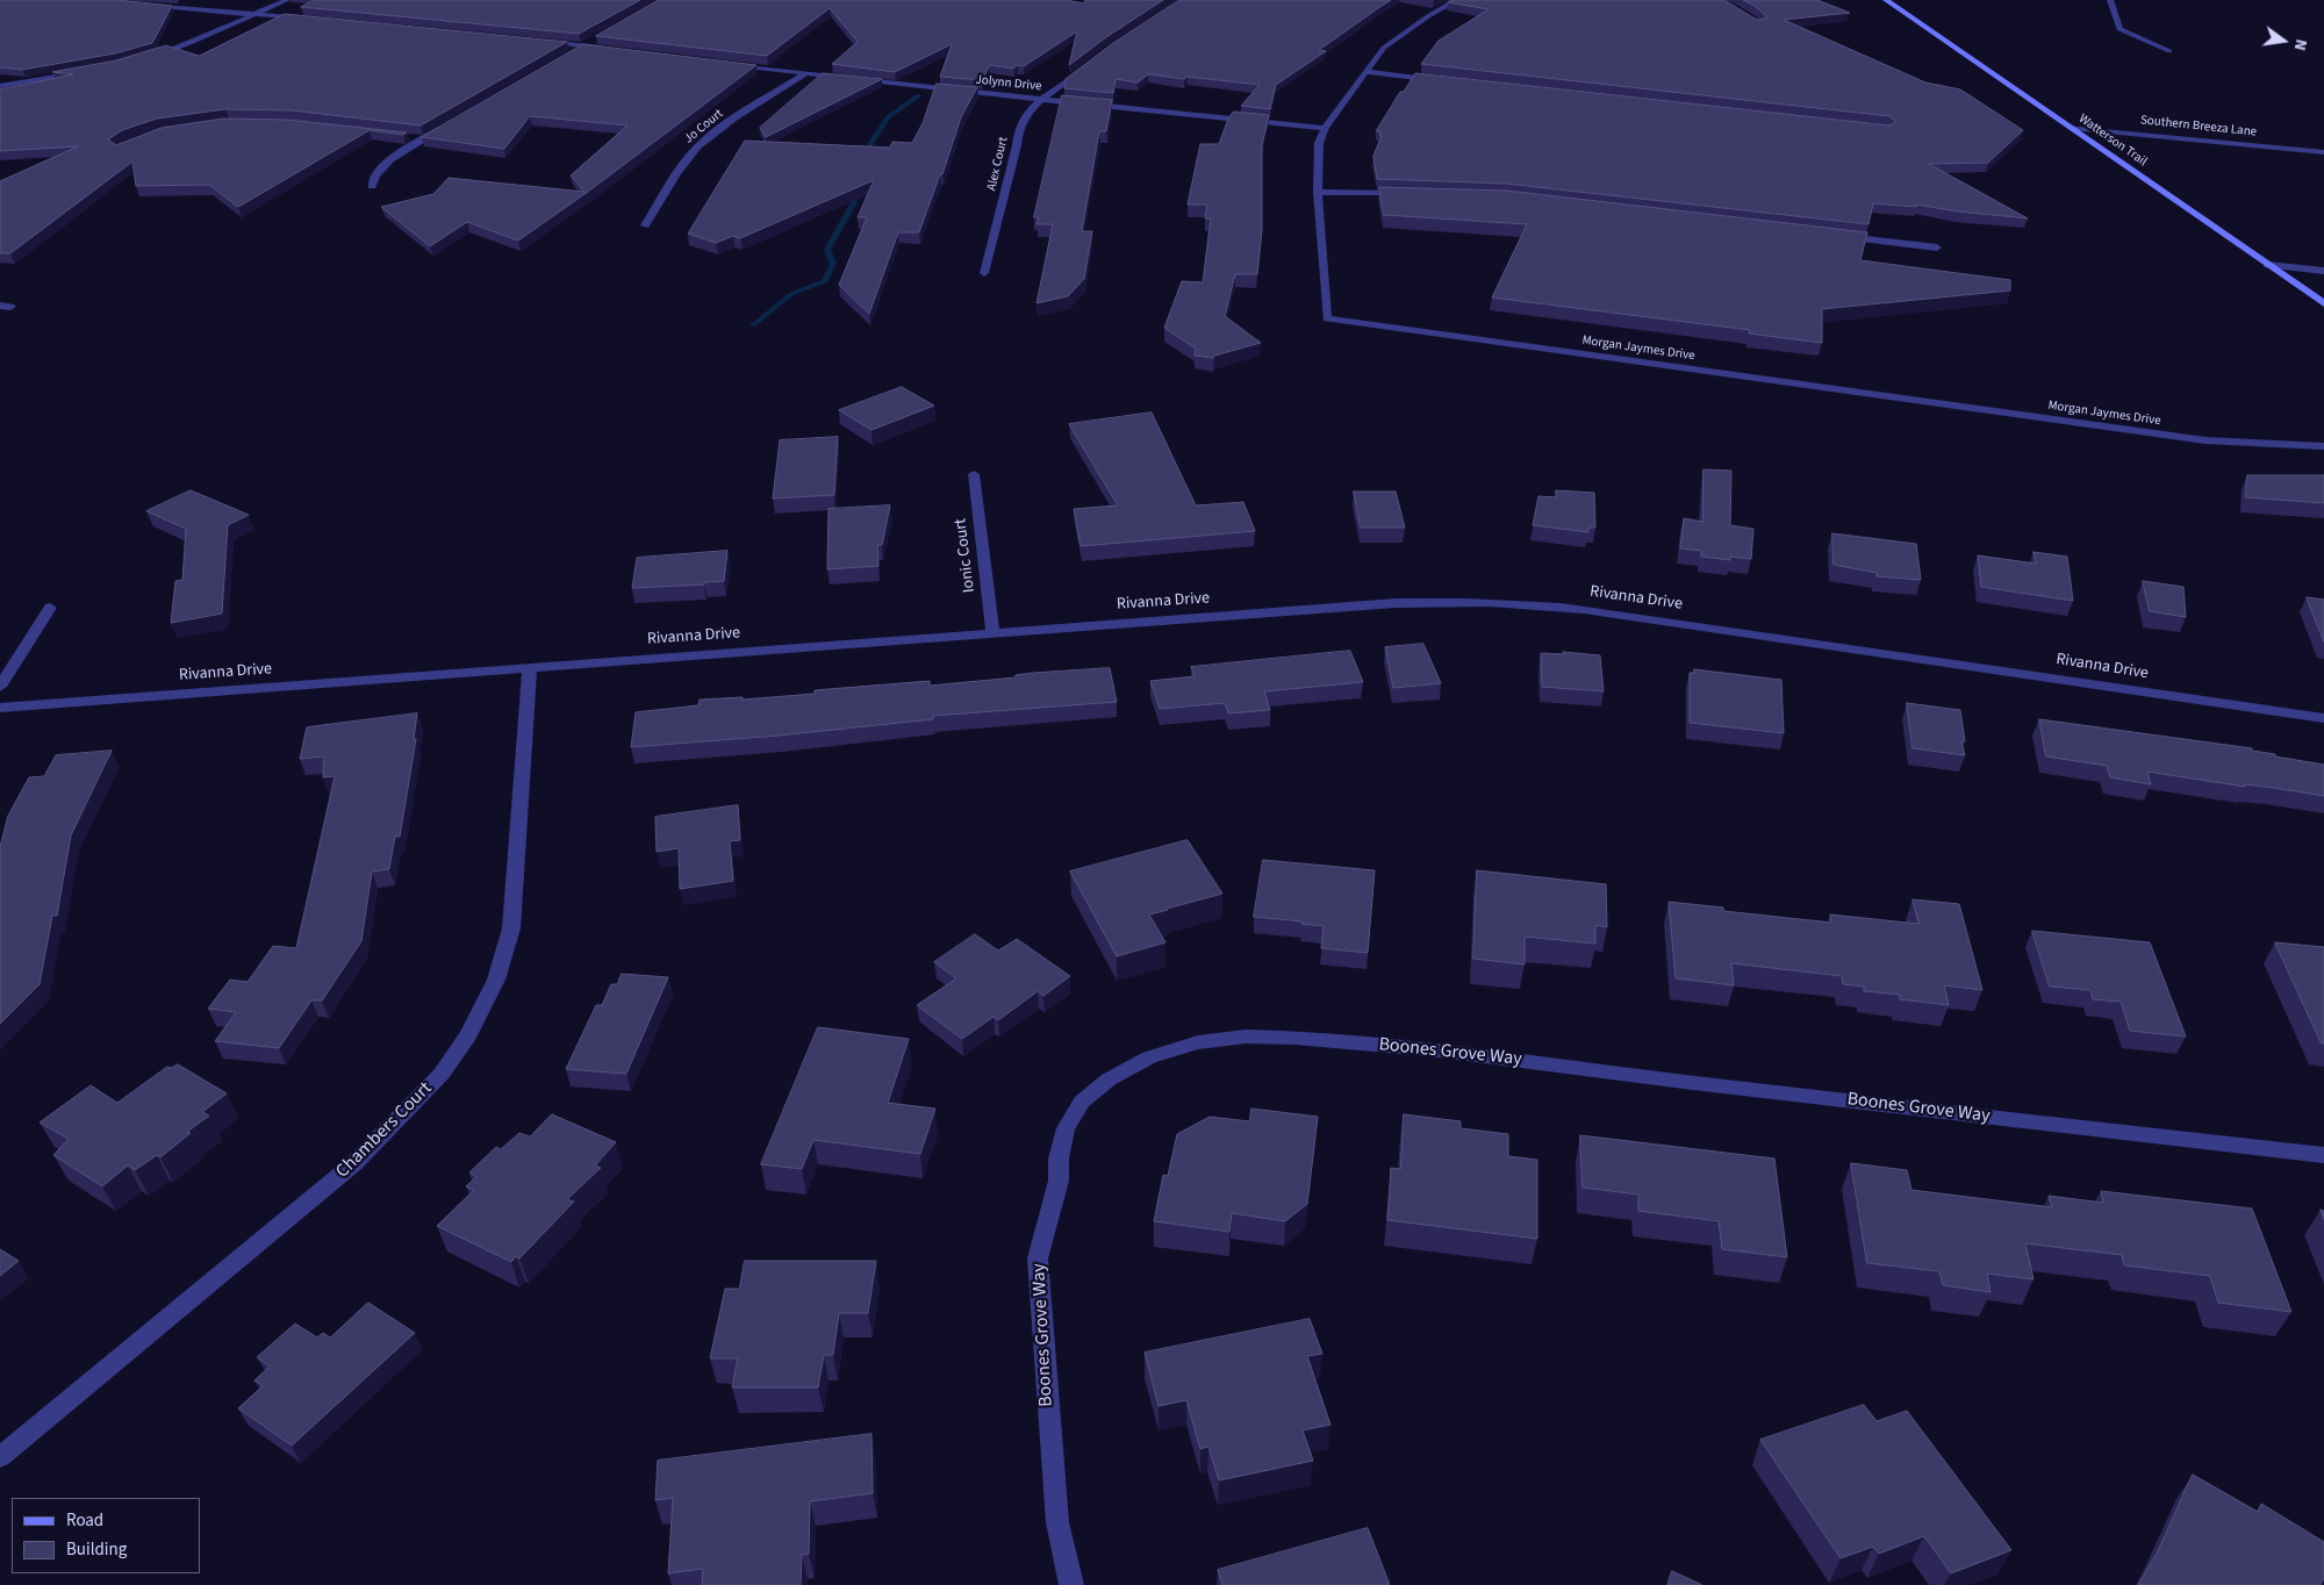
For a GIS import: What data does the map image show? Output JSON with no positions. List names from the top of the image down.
{
  "streets": {
    "main road": ["Watterson Trail"],
    "street": [
      "Jolynn Drive",
      "Jo Court",
      "Southern Breeza Lane",
      "Alex Court",
      "Morgan Jaymes Drive",
      "Ionic Court",
      "Rivanna Drive",
      "Boones Grove Way",
      "Chambers Court"
    ]
  },
  "crossings": [
    ["Jolynn Drive", "Jo Court"],
    ["Jolynn Drive", "Alex Court"],
    ["Jolynn Drive", "Morgan Jaymes Drive"],
    ["Southern Breeza Lane", "Watterson Trail"],
    ["Ionic Court", "Rivanna Drive"],
    ["Rivanna Drive", "Chambers Court"]
  ],
  "legend": ["Road", "Building"],
  "north": "right"
}
